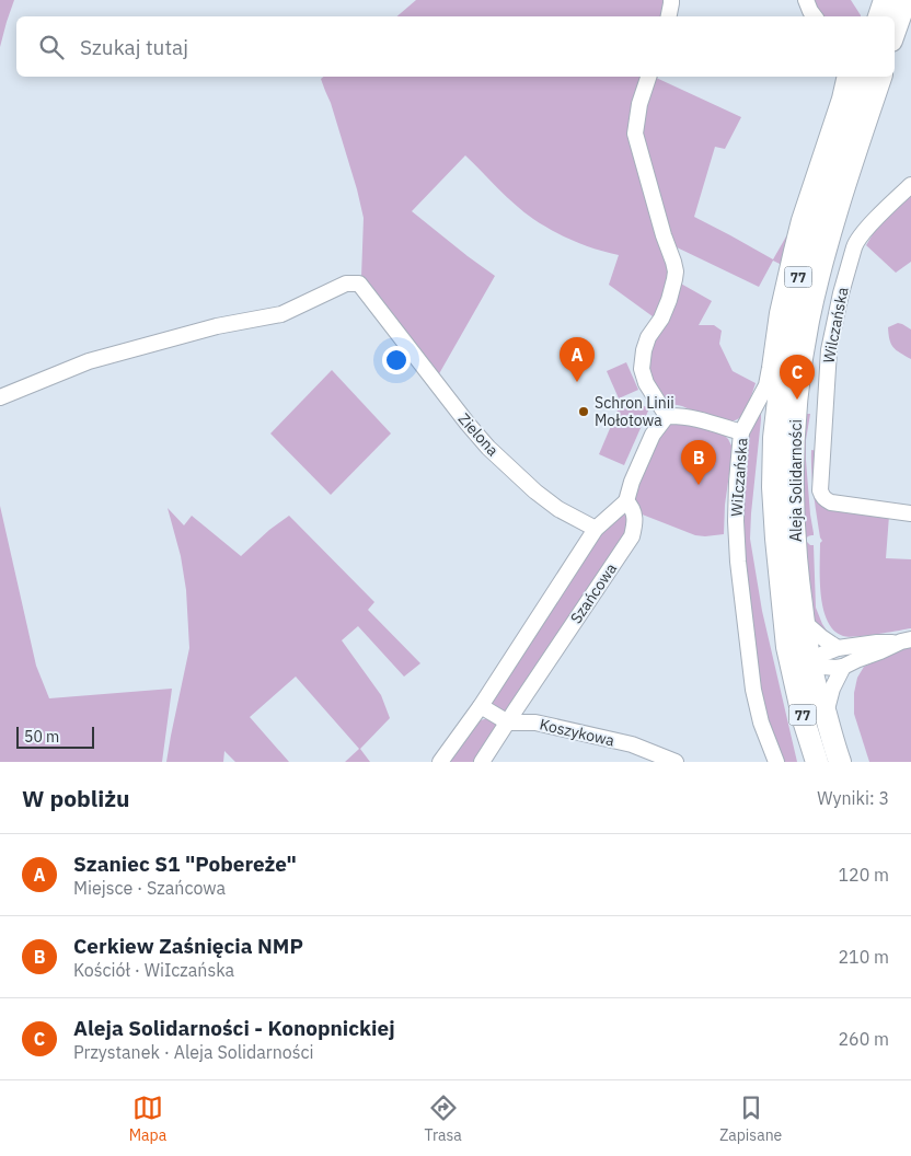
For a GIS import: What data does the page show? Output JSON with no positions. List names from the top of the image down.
{
  "streets": {
    "highway": ["77", "Aleja Solidarności"],
    "street": [
      "Wilczańska",
      "Zielona",
      "WiIczańska",
      "Szańcowa",
      "Koszykowa"
    ]
  },
  "crossings": [
    ["Szańcowa", "Koszykowa"]
  ],
  "places": ["Schron Linii Mołotowa"],
  "scale_bar": "50 m",
  "page": {
    "search": "Szukaj tutaj",
    "pins": ["A", "C", "B"],
    "scale": "50 m",
    "heading": ["W pobliżu", "Wyniki: 3"],
    "list": [
      {
        "mark": "A",
        "name": "Szaniec S1 \"Pobereże\"",
        "note": "Miejsce · Szańcowa",
        "value": "120 m"
      },
      {
        "mark": "B",
        "name": "Cerkiew Zaśnięcia NMP",
        "note": "Kościół · WiIczańska",
        "value": "210 m"
      },
      {
        "mark": "C",
        "name": "Aleja Solidarności - Konopnickiej",
        "note": "Przystanek · Aleja Solidarności",
        "value": "260 m"
      }
    ],
    "nav": ["Mapa", "Trasa", "Zapisane"]
  }
}
